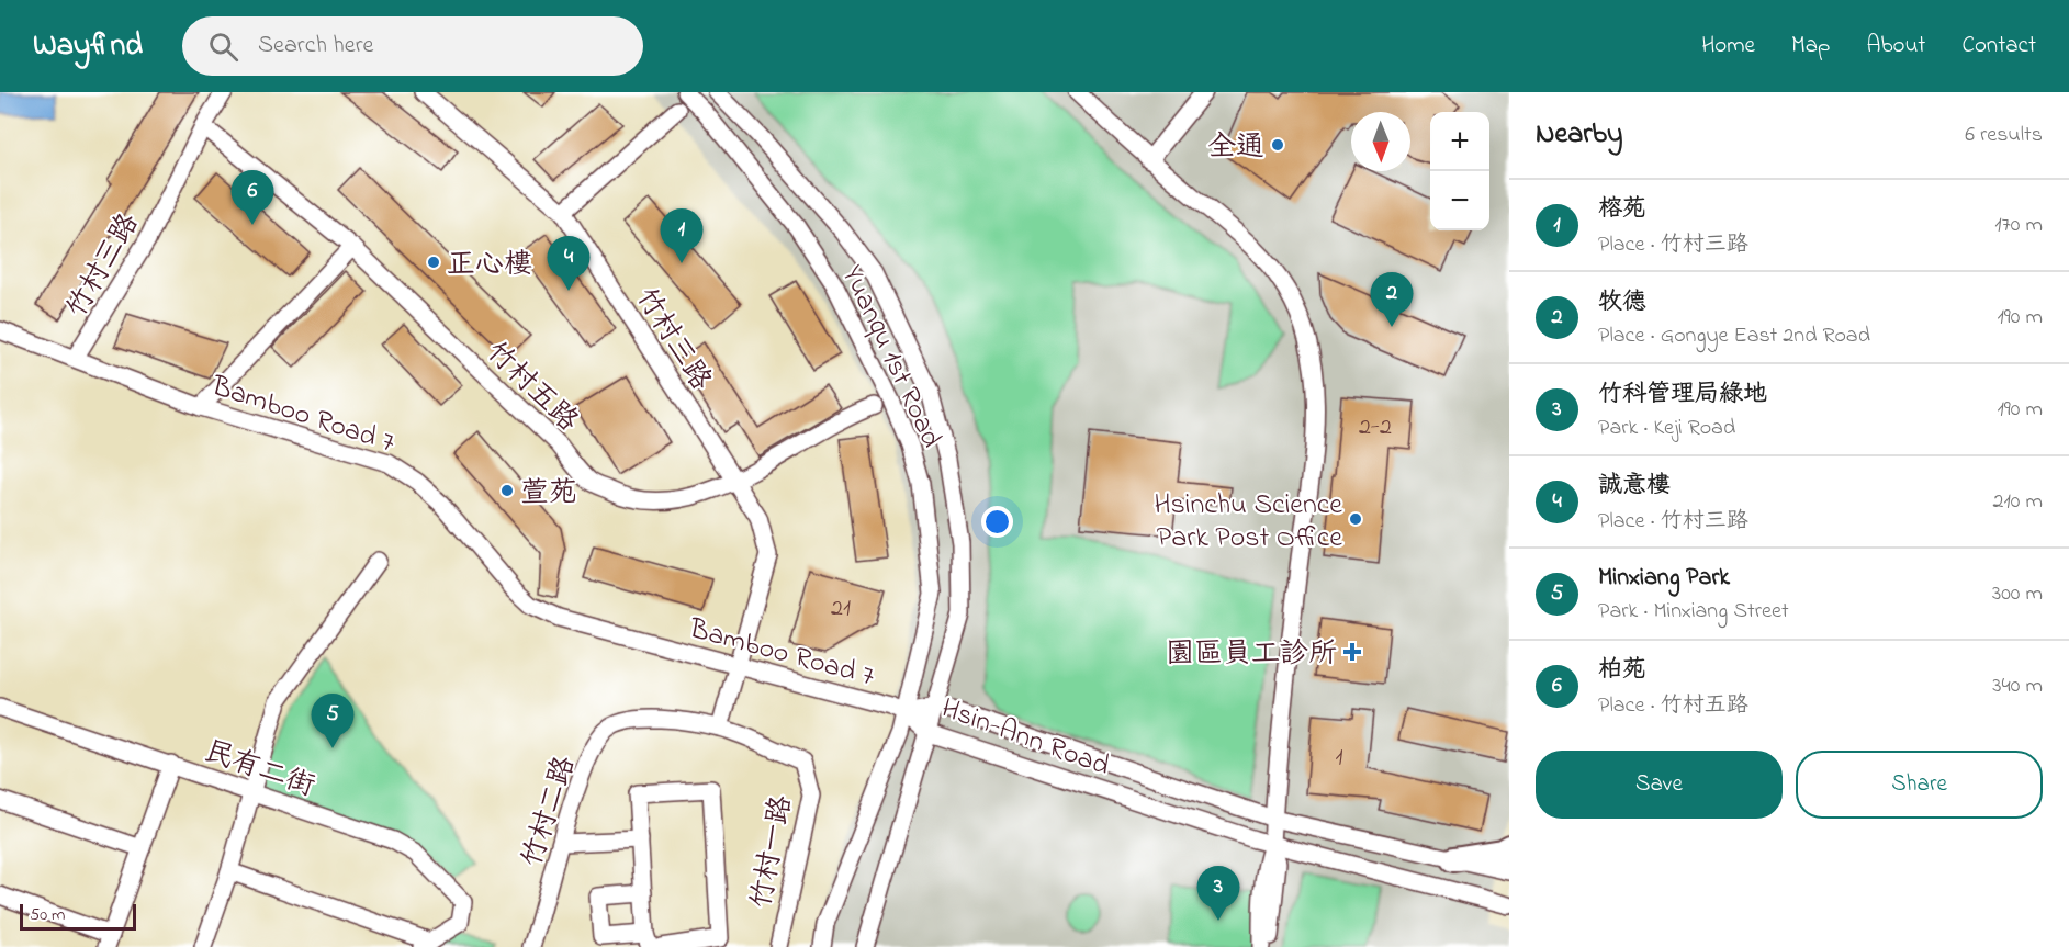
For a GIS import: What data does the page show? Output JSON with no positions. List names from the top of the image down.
{
  "streets": {
    "street": [
      "竹村三路",
      "Yuanqu 1st Road",
      "竹村五路",
      "Bamboo Road 7",
      "Hsin-Ann Road",
      "民有二街",
      "竹村二路",
      "竹村一路"
    ]
  },
  "crossings": [
    ["竹村三路", "竹村五路"],
    ["竹村三路", "Bamboo Road 7"],
    ["Yuanqu 1st Road", "Bamboo Road 7"],
    ["Yuanqu 1st Road", "Hsin-Ann Road"],
    ["Bamboo Road 7", "Hsin-Ann Road"],
    ["竹村二路", "竹村一路"]
  ],
  "places": {
    "other": [
      "全通",
      "正心樓",
      "萱苑",
      "Hsinchu Science Park Post Office"
    ],
    "health": ["園區員工診所"]
  },
  "house_numbers": ["2-2", "21", "1"],
  "scale_bar": "50 m",
  "north": "bottom",
  "page": {
    "header": "Wayfind",
    "search": "Search here",
    "nav": [
      "Home",
      "Map",
      "About",
      "Contact"
    ],
    "heading": ["Nearby", "6 results"],
    "map_buttons": ["+", "−"],
    "pins": [
      "6",
      "1",
      "4",
      "2",
      "5",
      "3"
    ],
    "list": [
      {
        "mark": "1",
        "name": "榕苑",
        "note": "Place · 竹村三路",
        "value": "170 m"
      },
      {
        "mark": "2",
        "name": "牧德",
        "note": "Place · Gongye East 2nd Road",
        "value": "190 m"
      },
      {
        "mark": "3",
        "name": "竹科管理局綠地",
        "note": "Park · Keji Road",
        "value": "190 m"
      },
      {
        "mark": "4",
        "name": "誠意樓",
        "note": "Place · 竹村三路",
        "value": "210 m"
      },
      {
        "mark": "5",
        "name": "Minxiang Park",
        "note": "Park · Minxiang Street",
        "value": "300 m"
      },
      {
        "mark": "6",
        "name": "柏苑",
        "note": "Place · 竹村五路",
        "value": "340 m"
      }
    ],
    "buttons": ["Save", "Share"],
    "scale": "50 m"
  }
}
